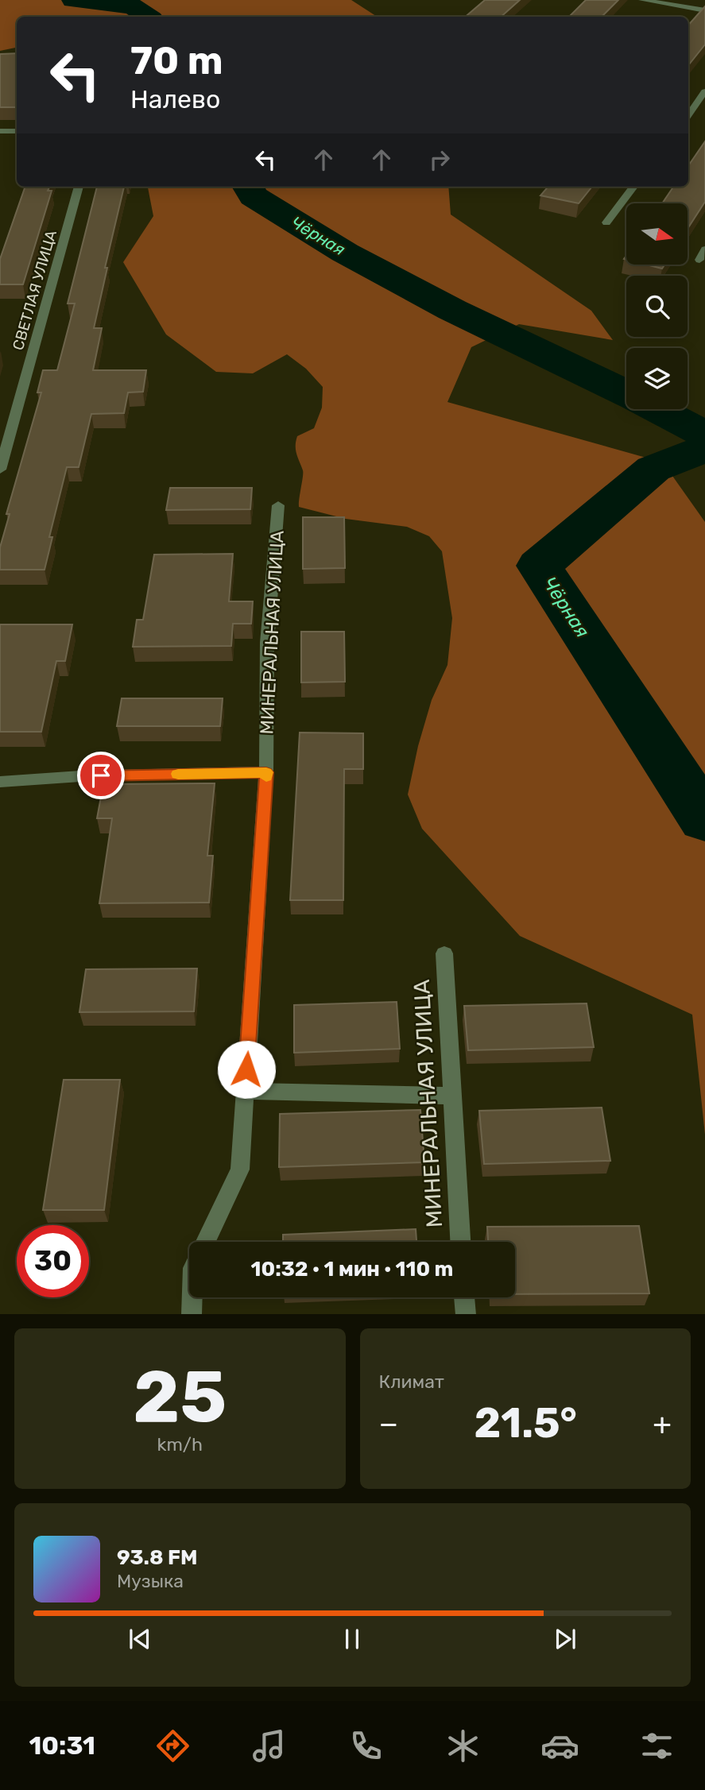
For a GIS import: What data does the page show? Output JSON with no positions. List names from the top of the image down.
{
  "streets": {
    "street": ["СВЕТЛАЯ УЛИЦА", "МИНЕРАЛЬНАЯ УЛИЦА"]
  },
  "water": ["Чёрная"],
  "north": "right",
  "page": {
    "turn": ["70 m", "Налево"],
    "limit": "30",
    "trip": "10:32 · 1 мин · 110 m",
    "tile": [
      ["25", "km/h"],
      "Климат"
    ],
    "heat": ["−", "21.5°", "+"],
    "song": ["93.8 FM", "Музыка"],
    "tabs": "10:31"
  }
}
